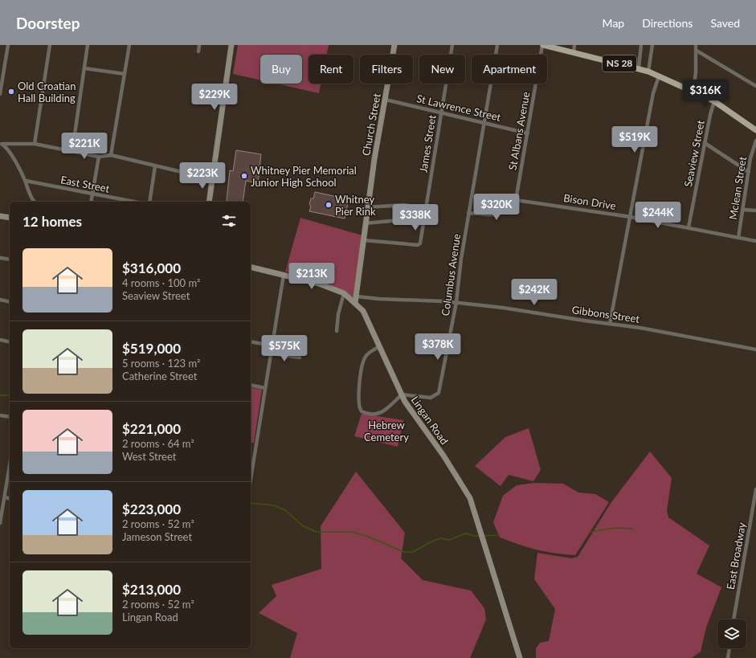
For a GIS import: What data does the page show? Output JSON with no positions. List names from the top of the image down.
{
  "streets": {
    "main road": ["NS 28"],
    "street": [
      "St Lawrence Street",
      "Church Street",
      "St Albans Avenue",
      "James Street",
      "Seaview Street",
      "East Street",
      "Mclean Street",
      "Bison Drive",
      "Columbus Avenue",
      "Gibbons Street",
      "Lingan Road",
      "East Broadway"
    ]
  },
  "crossings": [
    ["NS 28", "St Albans Avenue"],
    ["NS 28", "Seaview Street"],
    ["St Lawrence Street", "Church Street"],
    ["St Lawrence Street", "St Albans Avenue"],
    ["St Lawrence Street", "James Street"],
    ["St Lawrence Street", "Columbus Avenue"],
    ["Church Street", "James Street"],
    ["Church Street", "Gibbons Street"],
    ["Church Street", "Lingan Road"],
    ["St Albans Avenue", "Bison Drive"],
    ["Seaview Street", "Bison Drive"],
    ["Mclean Street", "Bison Drive"],
    ["Columbus Avenue", "Gibbons Street"],
    ["Columbus Avenue", "Lingan Road"]
  ],
  "parks": ["Hebrew Cemetery"],
  "places": ["Old Croatian Hall Building", "Whitney Pier Memorial Junior High School", "Whitney Pier Rink"],
  "page": {
    "header": "Doorstep",
    "nav": ["Map", "Directions", "Saved"],
    "chip": [
      "Buy",
      "Rent",
      "Filters",
      "New",
      "Apartment"
    ],
    "price": [
      "$316K",
      "$229K",
      "$519K",
      "$221K",
      "$223K",
      "$320K",
      "$244K",
      "$338K",
      "$213K",
      "$242K",
      "$378K",
      "$575K"
    ],
    "heading": "12 homes",
    "list": [
      {
        "name": "$316,000",
        "note": "4 rooms · 100 m² · Seaview Street"
      },
      {
        "name": "$519,000",
        "note": "5 rooms · 123 m² · Catherine Street"
      },
      {
        "name": "$221,000",
        "note": "2 rooms · 64 m² · West Street"
      },
      {
        "name": "$223,000",
        "note": "2 rooms · 52 m² · Jameson Street"
      },
      {
        "name": "$213,000",
        "note": "2 rooms · 52 m² · Lingan Road"
      }
    ]
  }
}
